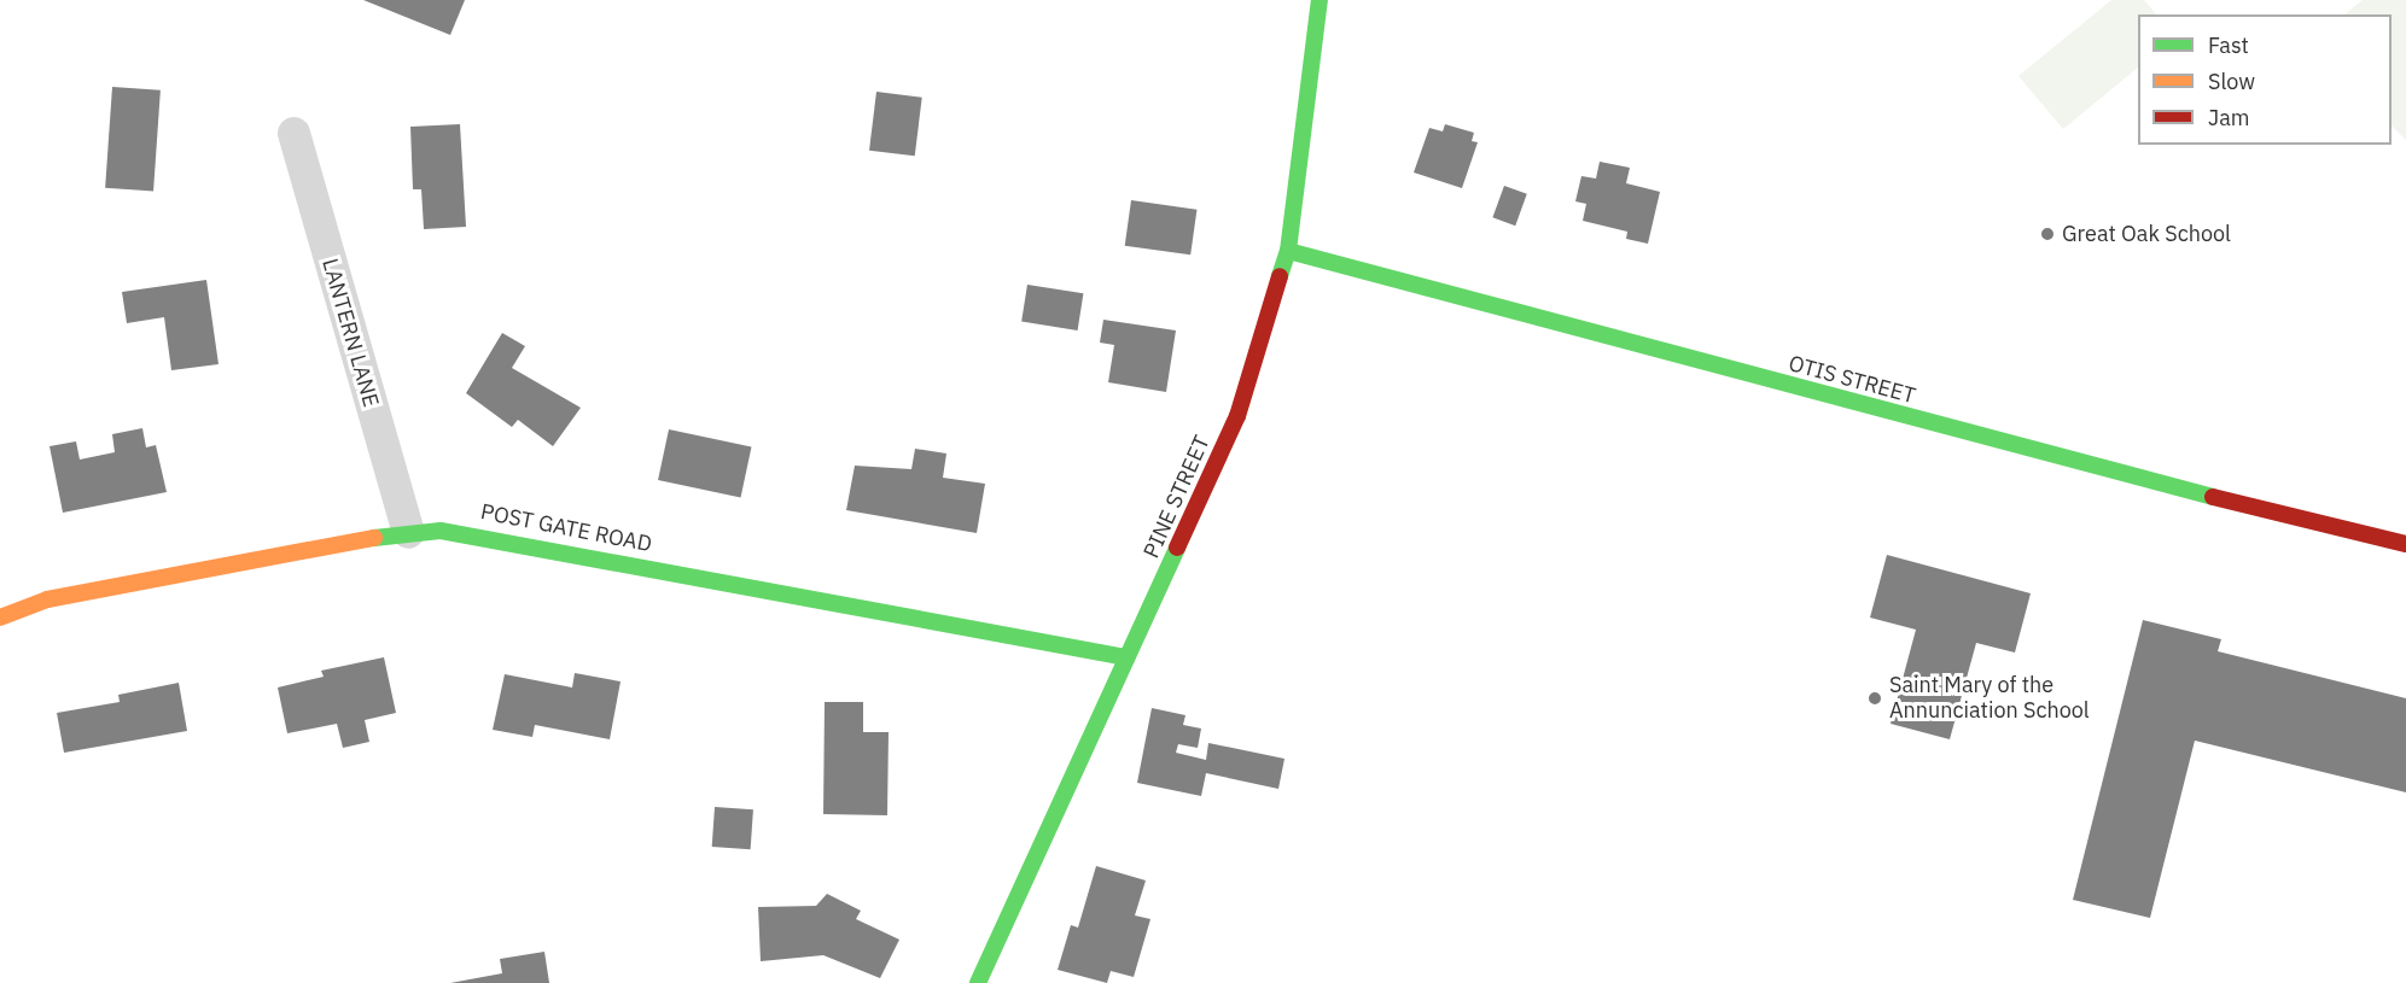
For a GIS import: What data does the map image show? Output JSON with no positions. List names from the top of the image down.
{
  "streets": {
    "street": [
      "LANTERN LANE",
      "OTIS STREET",
      "PINE STREET",
      "POST GATE ROAD"
    ]
  },
  "crossings": [
    ["LANTERN LANE", "POST GATE ROAD"],
    ["OTIS STREET", "PINE STREET"],
    ["PINE STREET", "POST GATE ROAD"]
  ],
  "places": ["Great Oak School", "Saint Mary of the Annunciation School"],
  "legend": ["Fast", "Slow", "Jam"]
}
